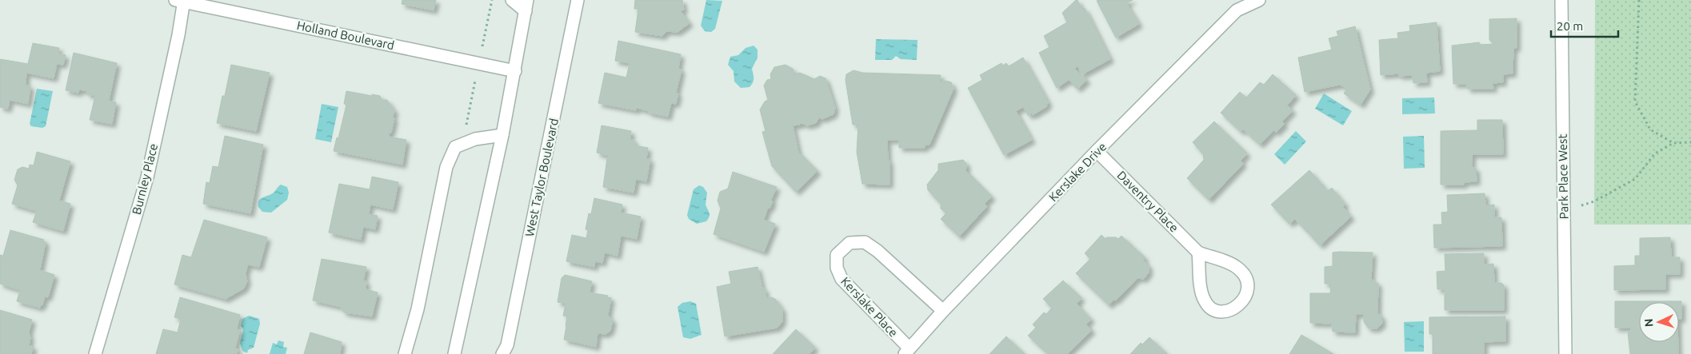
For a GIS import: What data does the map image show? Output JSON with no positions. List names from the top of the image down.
{
  "streets": {
    "street": [
      "Holland Boulevard",
      "Kerslake Drive",
      "Park Place West",
      "West Taylor Boulevard",
      "Burnley Place",
      "Daventry Place",
      "Kerslake Place"
    ]
  },
  "crossings": [
    ["Holland Boulevard", "Burnley Place"],
    ["Kerslake Drive", "Daventry Place"],
    ["Kerslake Drive", "Kerslake Place"]
  ],
  "scale_bar": "20 m",
  "north": "left"
}
